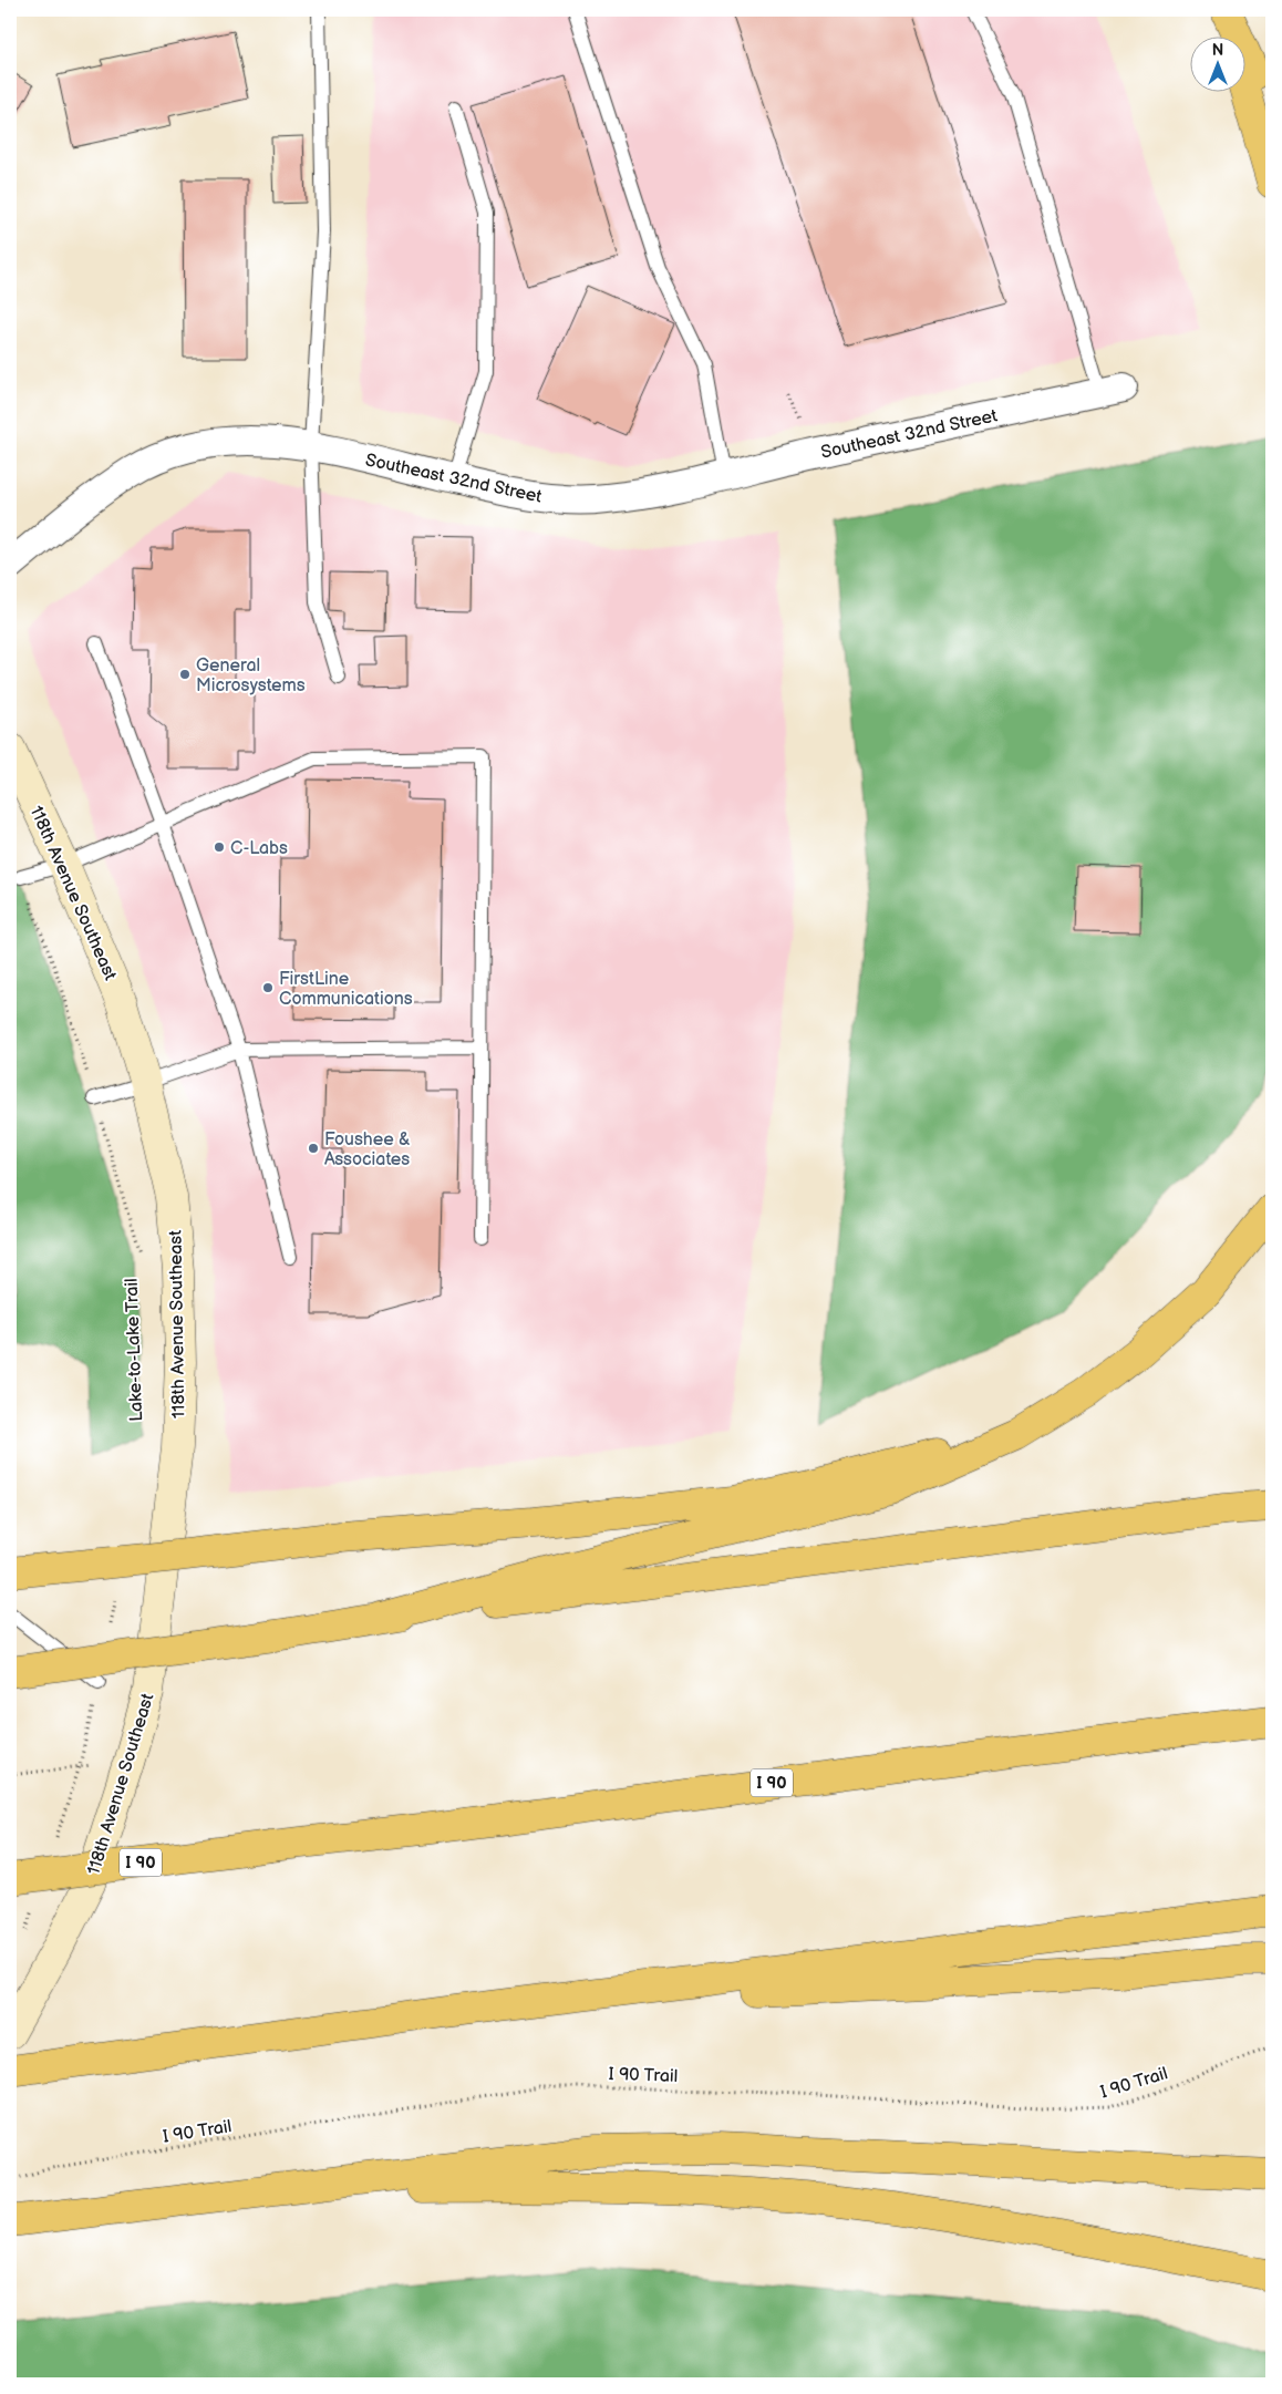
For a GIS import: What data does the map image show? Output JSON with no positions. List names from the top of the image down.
{
  "streets": {
    "highway": ["I 90"],
    "street": ["Southeast 32nd Street", "118th Avenue Southeast"],
    "path": ["Lake-to-Lake Trail", "I 90 Trail"]
  },
  "places": [
    "General Microsystems",
    "C-Labs",
    "FirstLine Communications",
    "Foushee & Associates"
  ],
  "north": "top"
}
